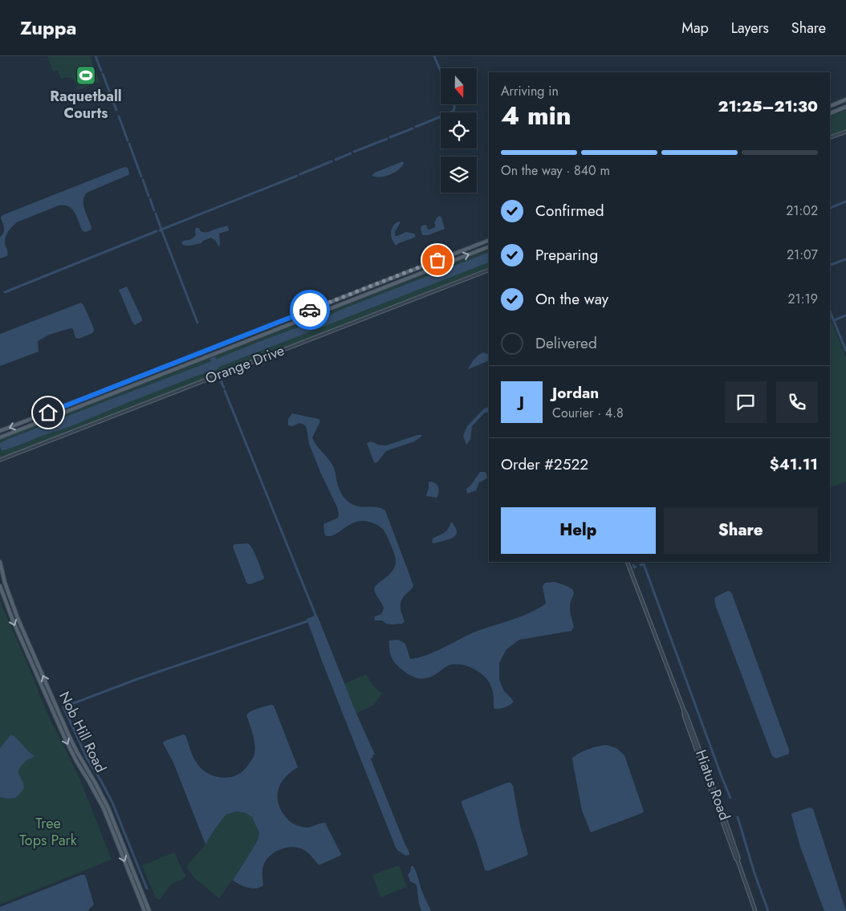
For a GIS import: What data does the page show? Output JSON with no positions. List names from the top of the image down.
{
  "streets": {
    "main road": ["Nob Hill Road"],
    "street": ["Orange Drive", "Hiatus Road"]
  },
  "parks": ["Tree Tops Park"],
  "places": {
    "sports": ["Raquetball Courts"]
  },
  "north": "bottom",
  "page": {
    "header": "Zuppa",
    "nav": ["Map", "Layers", "Share"],
    "heading": ["4 min", "Arriving in", "21:25–21:30"],
    "panel": [
      "Jordan",
      "Courier · 4.8",
      "Order #2522",
      "$41.11"
    ],
    "bar": "On the way · 840 m",
    "list": [
      ["Confirmed", "21:02"],
      ["Preparing", "21:07"],
      ["On the way", "21:19"],
      "Delivered"
    ],
    "round": "J",
    "buttons": ["Help", "Share"]
  }
}
